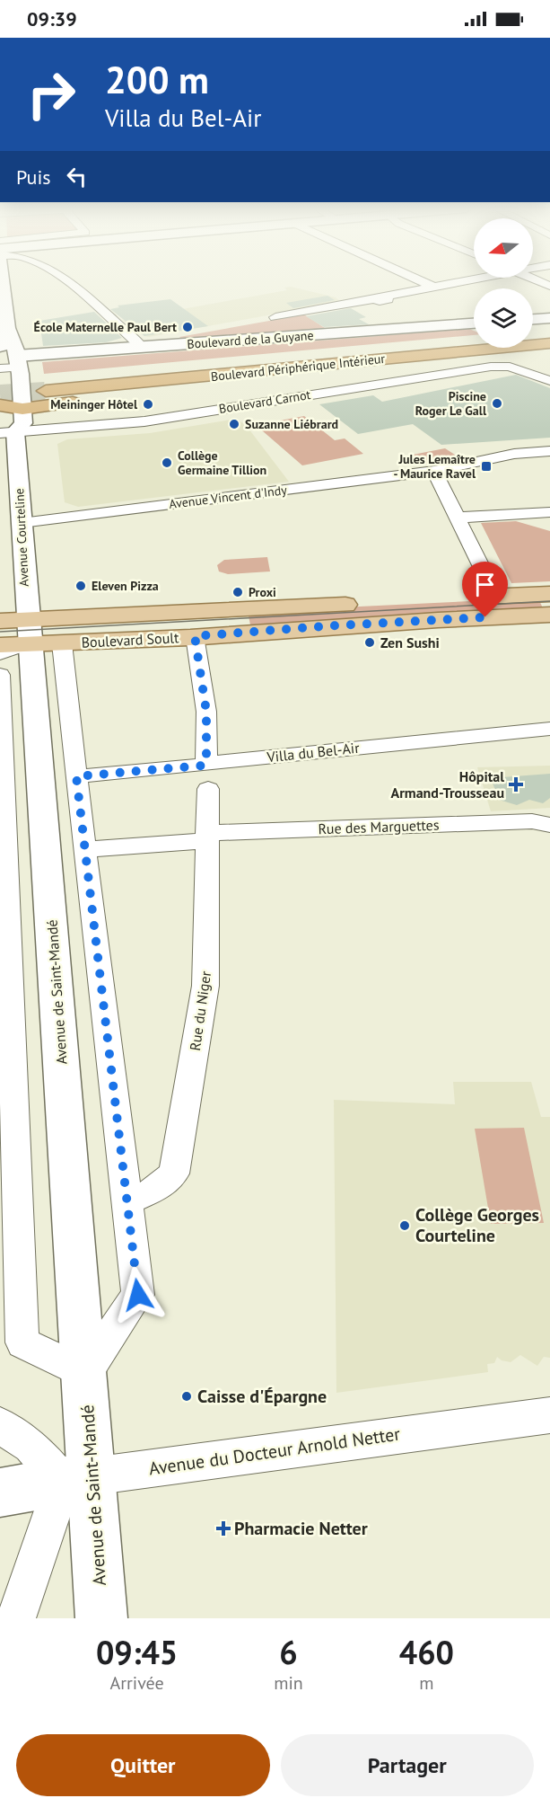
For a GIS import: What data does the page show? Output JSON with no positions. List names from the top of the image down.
{
  "streets": {
    "highway": ["Boulevard Périphérique Intérieur"],
    "main road": [
      "Boulevard de la Guyane",
      "Avenue Courteline",
      "Boulevard Soult",
      "Avenue de Saint-Mandé",
      "Avenue du Docteur Arnold Netter"
    ],
    "street": [
      "Boulevard Carnot",
      "Avenue Vincent d'Indy",
      "Villa du Bel-Air",
      "Rue des Marguettes",
      "Rue du Niger"
    ]
  },
  "crossings": [
    ["Boulevard de la Guyane", "Avenue Courteline"],
    ["Boulevard Carnot", "Avenue Courteline"],
    ["Avenue Vincent d'Indy", "Avenue Courteline"],
    ["Avenue Courteline", "Boulevard Soult"],
    ["Avenue Courteline", "Avenue de Saint-Mandé"],
    ["Boulevard Soult", "Avenue de Saint-Mandé"],
    ["Rue des Marguettes", "Rue du Niger"],
    ["Avenue de Saint-Mandé", "Avenue du Docteur Arnold Netter"]
  ],
  "places": {
    "other": [
      "École Maternelle Paul Bert",
      "Piscine Roger Le Gall",
      "Meininger Hôtel",
      "Suzanne Liébrard",
      "Collège Germaine Tillion",
      "Eleven Pizza",
      "Proxi",
      "Zen Sushi",
      "Collège Georges Courteline",
      "Caisse d'Épargne"
    ],
    "transit": ["Jules Lemaître - Maurice Ravel"],
    "health": ["Hôpital Armand-Trousseau", "Pharmacie Netter"]
  },
  "north": "left",
  "page": {
    "status": "09:39",
    "turn": ["200 m", "Villa du Bel-Air"],
    "then": "Puis",
    "eta": [
      "09:45",
      "Arrivée",
      "6",
      "min",
      "460",
      "m"
    ],
    "buttons": ["Quitter", "Partager"]
  }
}
